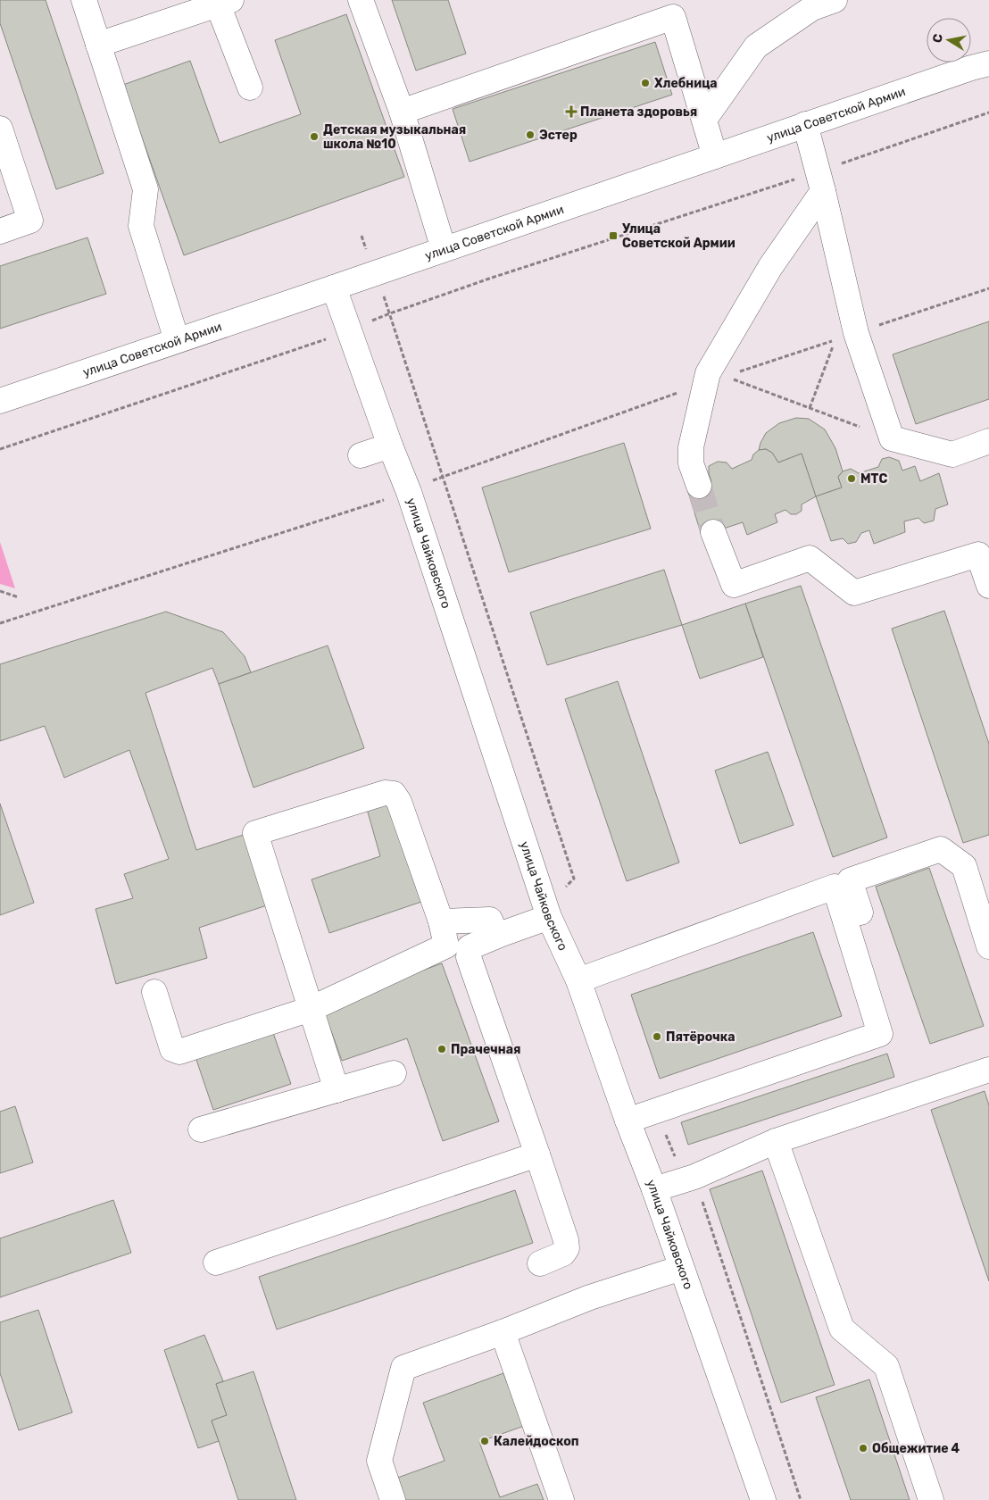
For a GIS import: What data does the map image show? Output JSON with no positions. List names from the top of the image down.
{
  "streets": {
    "street": ["улица Советской Армии", "улица Чайковского"]
  },
  "crossings": [
    ["улица Советской Армии", "улица Чайковского"]
  ],
  "places": {
    "other": [
      "Хлебница",
      "Эстер",
      "Детская музыкальная школа №10",
      "МТС",
      "Пятёрочка",
      "Прачечная",
      "Калейдоскоп",
      "Общежитие 4"
    ],
    "health": ["Планета здоровья"],
    "transit": ["Улица Советской Армии"]
  },
  "north": "left"
}
